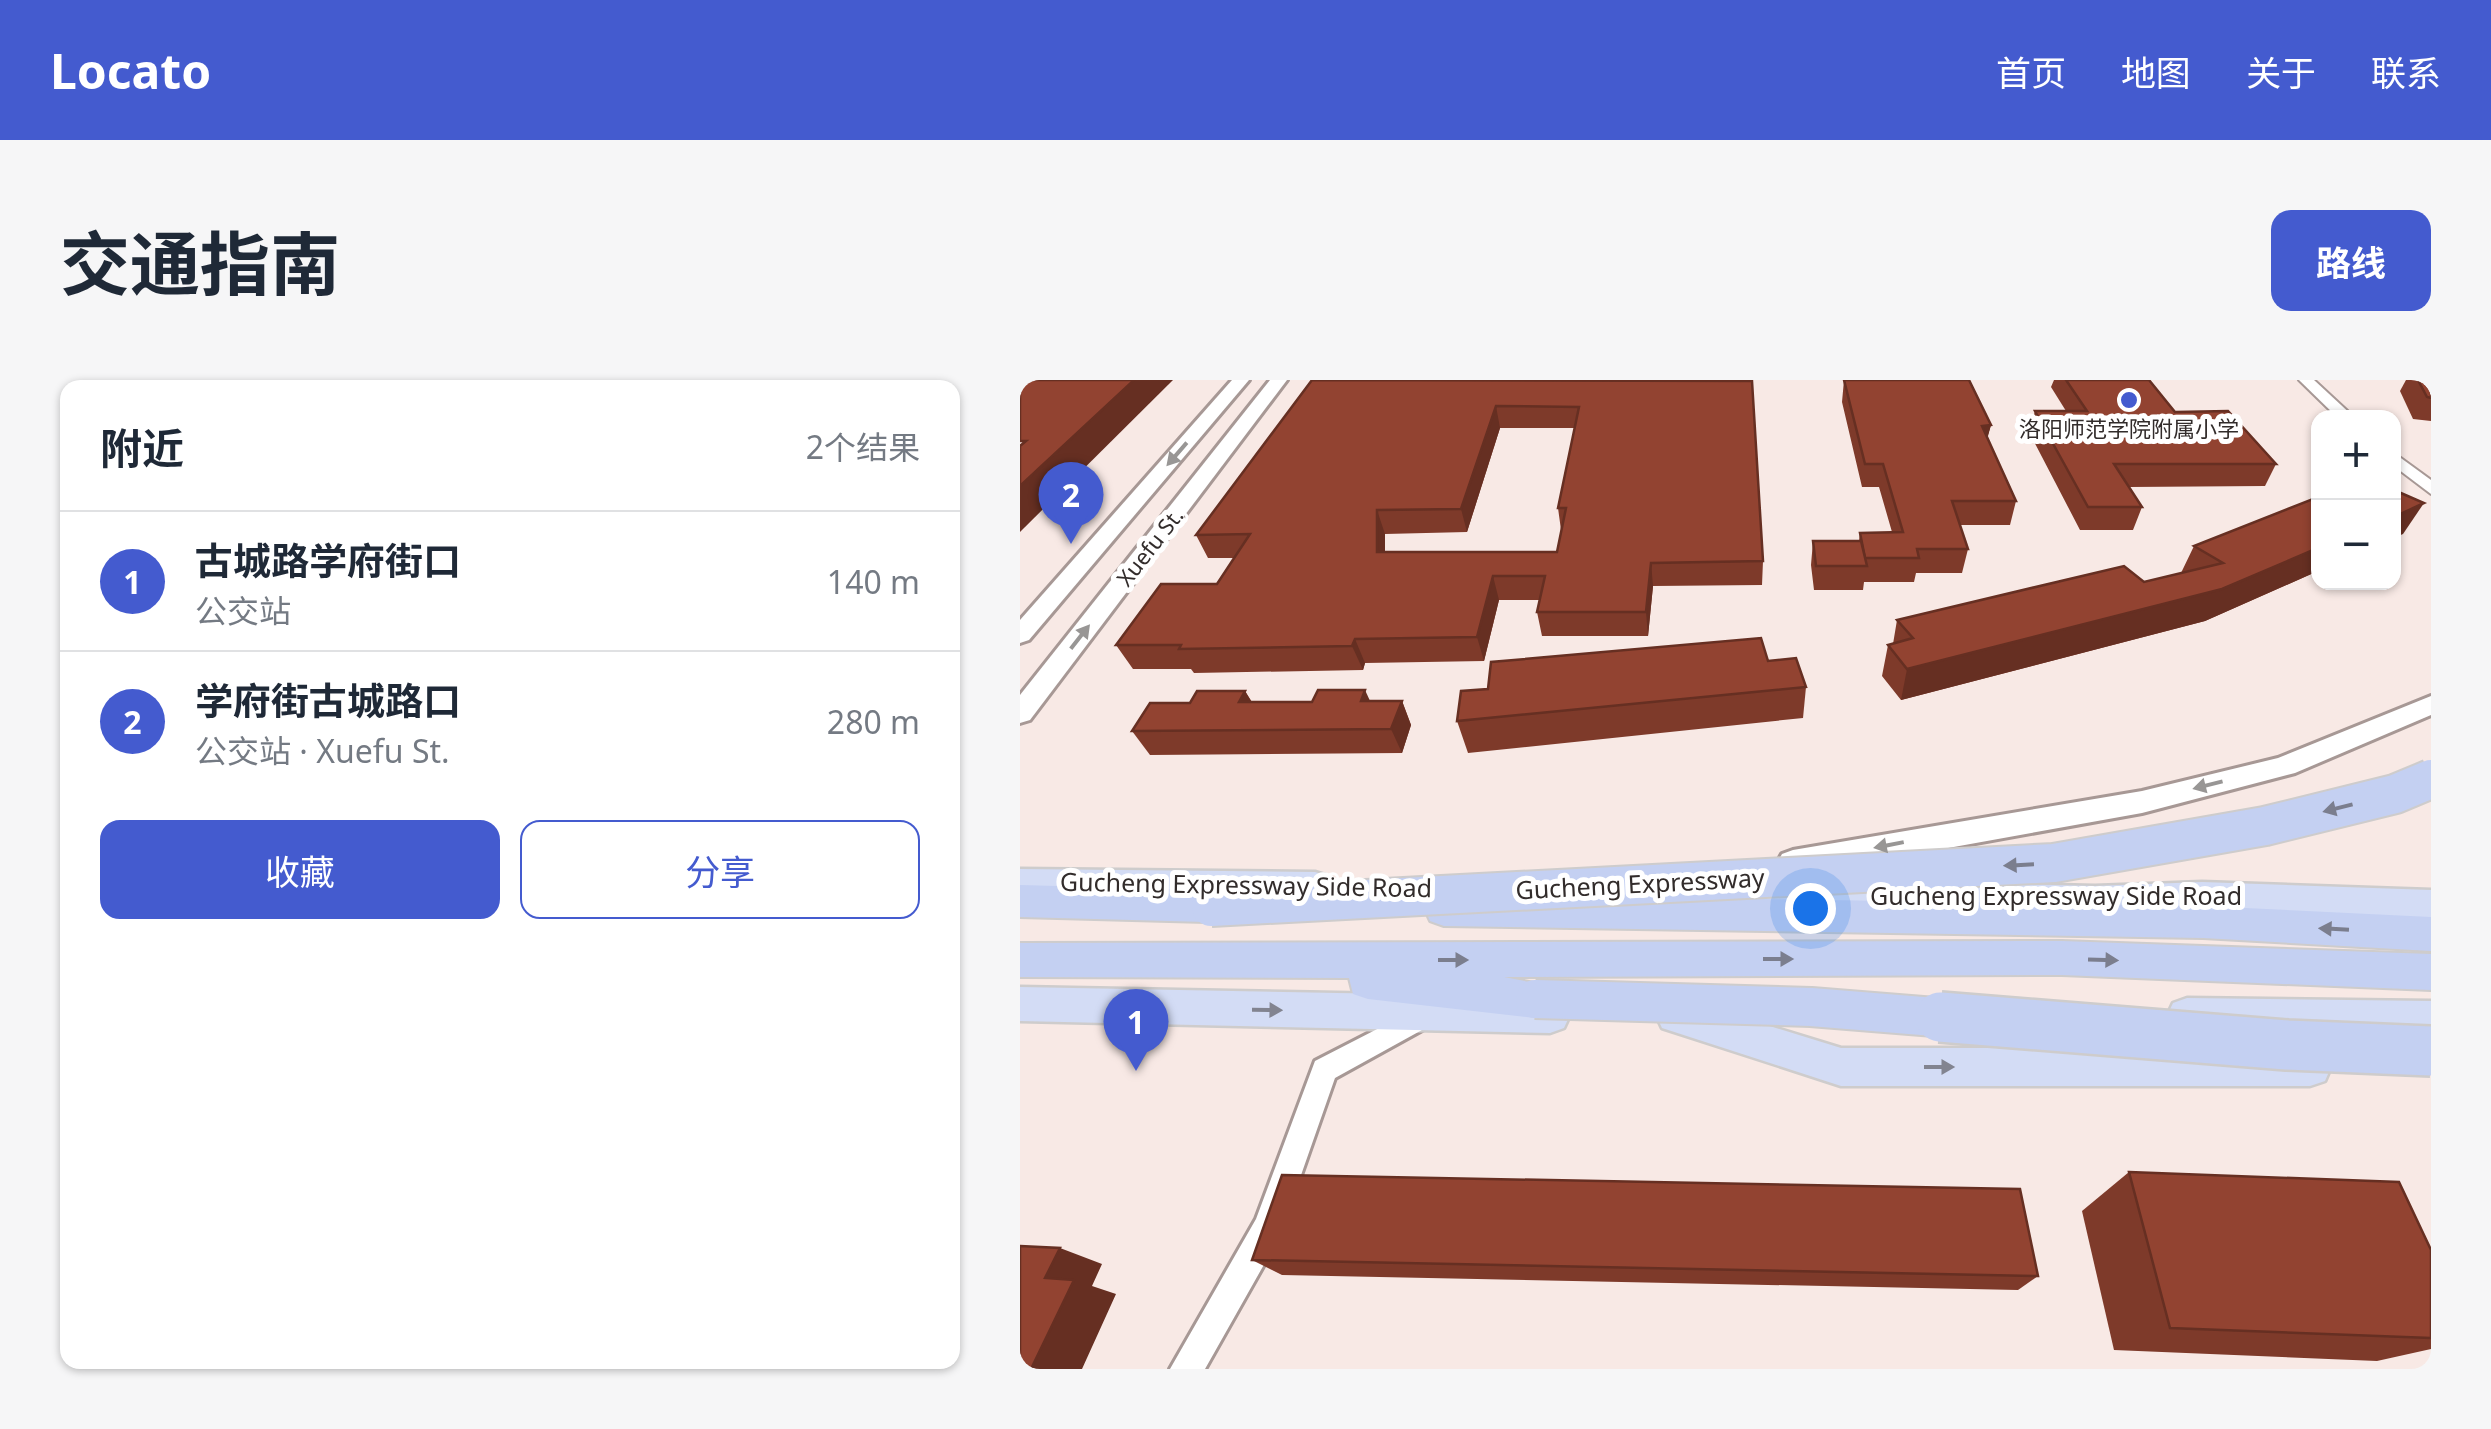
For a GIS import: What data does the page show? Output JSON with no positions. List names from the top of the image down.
{
  "streets": {
    "highway": ["Gucheng Expressway"],
    "main road": ["Xuefu St.", "Gucheng Expressway Side Road"]
  },
  "places": ["洛阳师范学院附属小学"],
  "page": {
    "header": "Locato",
    "nav": [
      "首页",
      "地图",
      "关于",
      "联系"
    ],
    "title": "交通指南",
    "buttons": [
      "路线",
      ["收藏", "分享"]
    ],
    "heading": ["附近", "2个结果"],
    "map_buttons": ["+", "−"],
    "pins": ["2", "1"],
    "list": [
      {
        "mark": "1",
        "name": "古城路学府街口",
        "note": "公交站",
        "value": "140 m"
      },
      {
        "mark": "2",
        "name": "学府街古城路口",
        "note": "公交站 · Xuefu St.",
        "value": "280 m"
      }
    ]
  }
}
